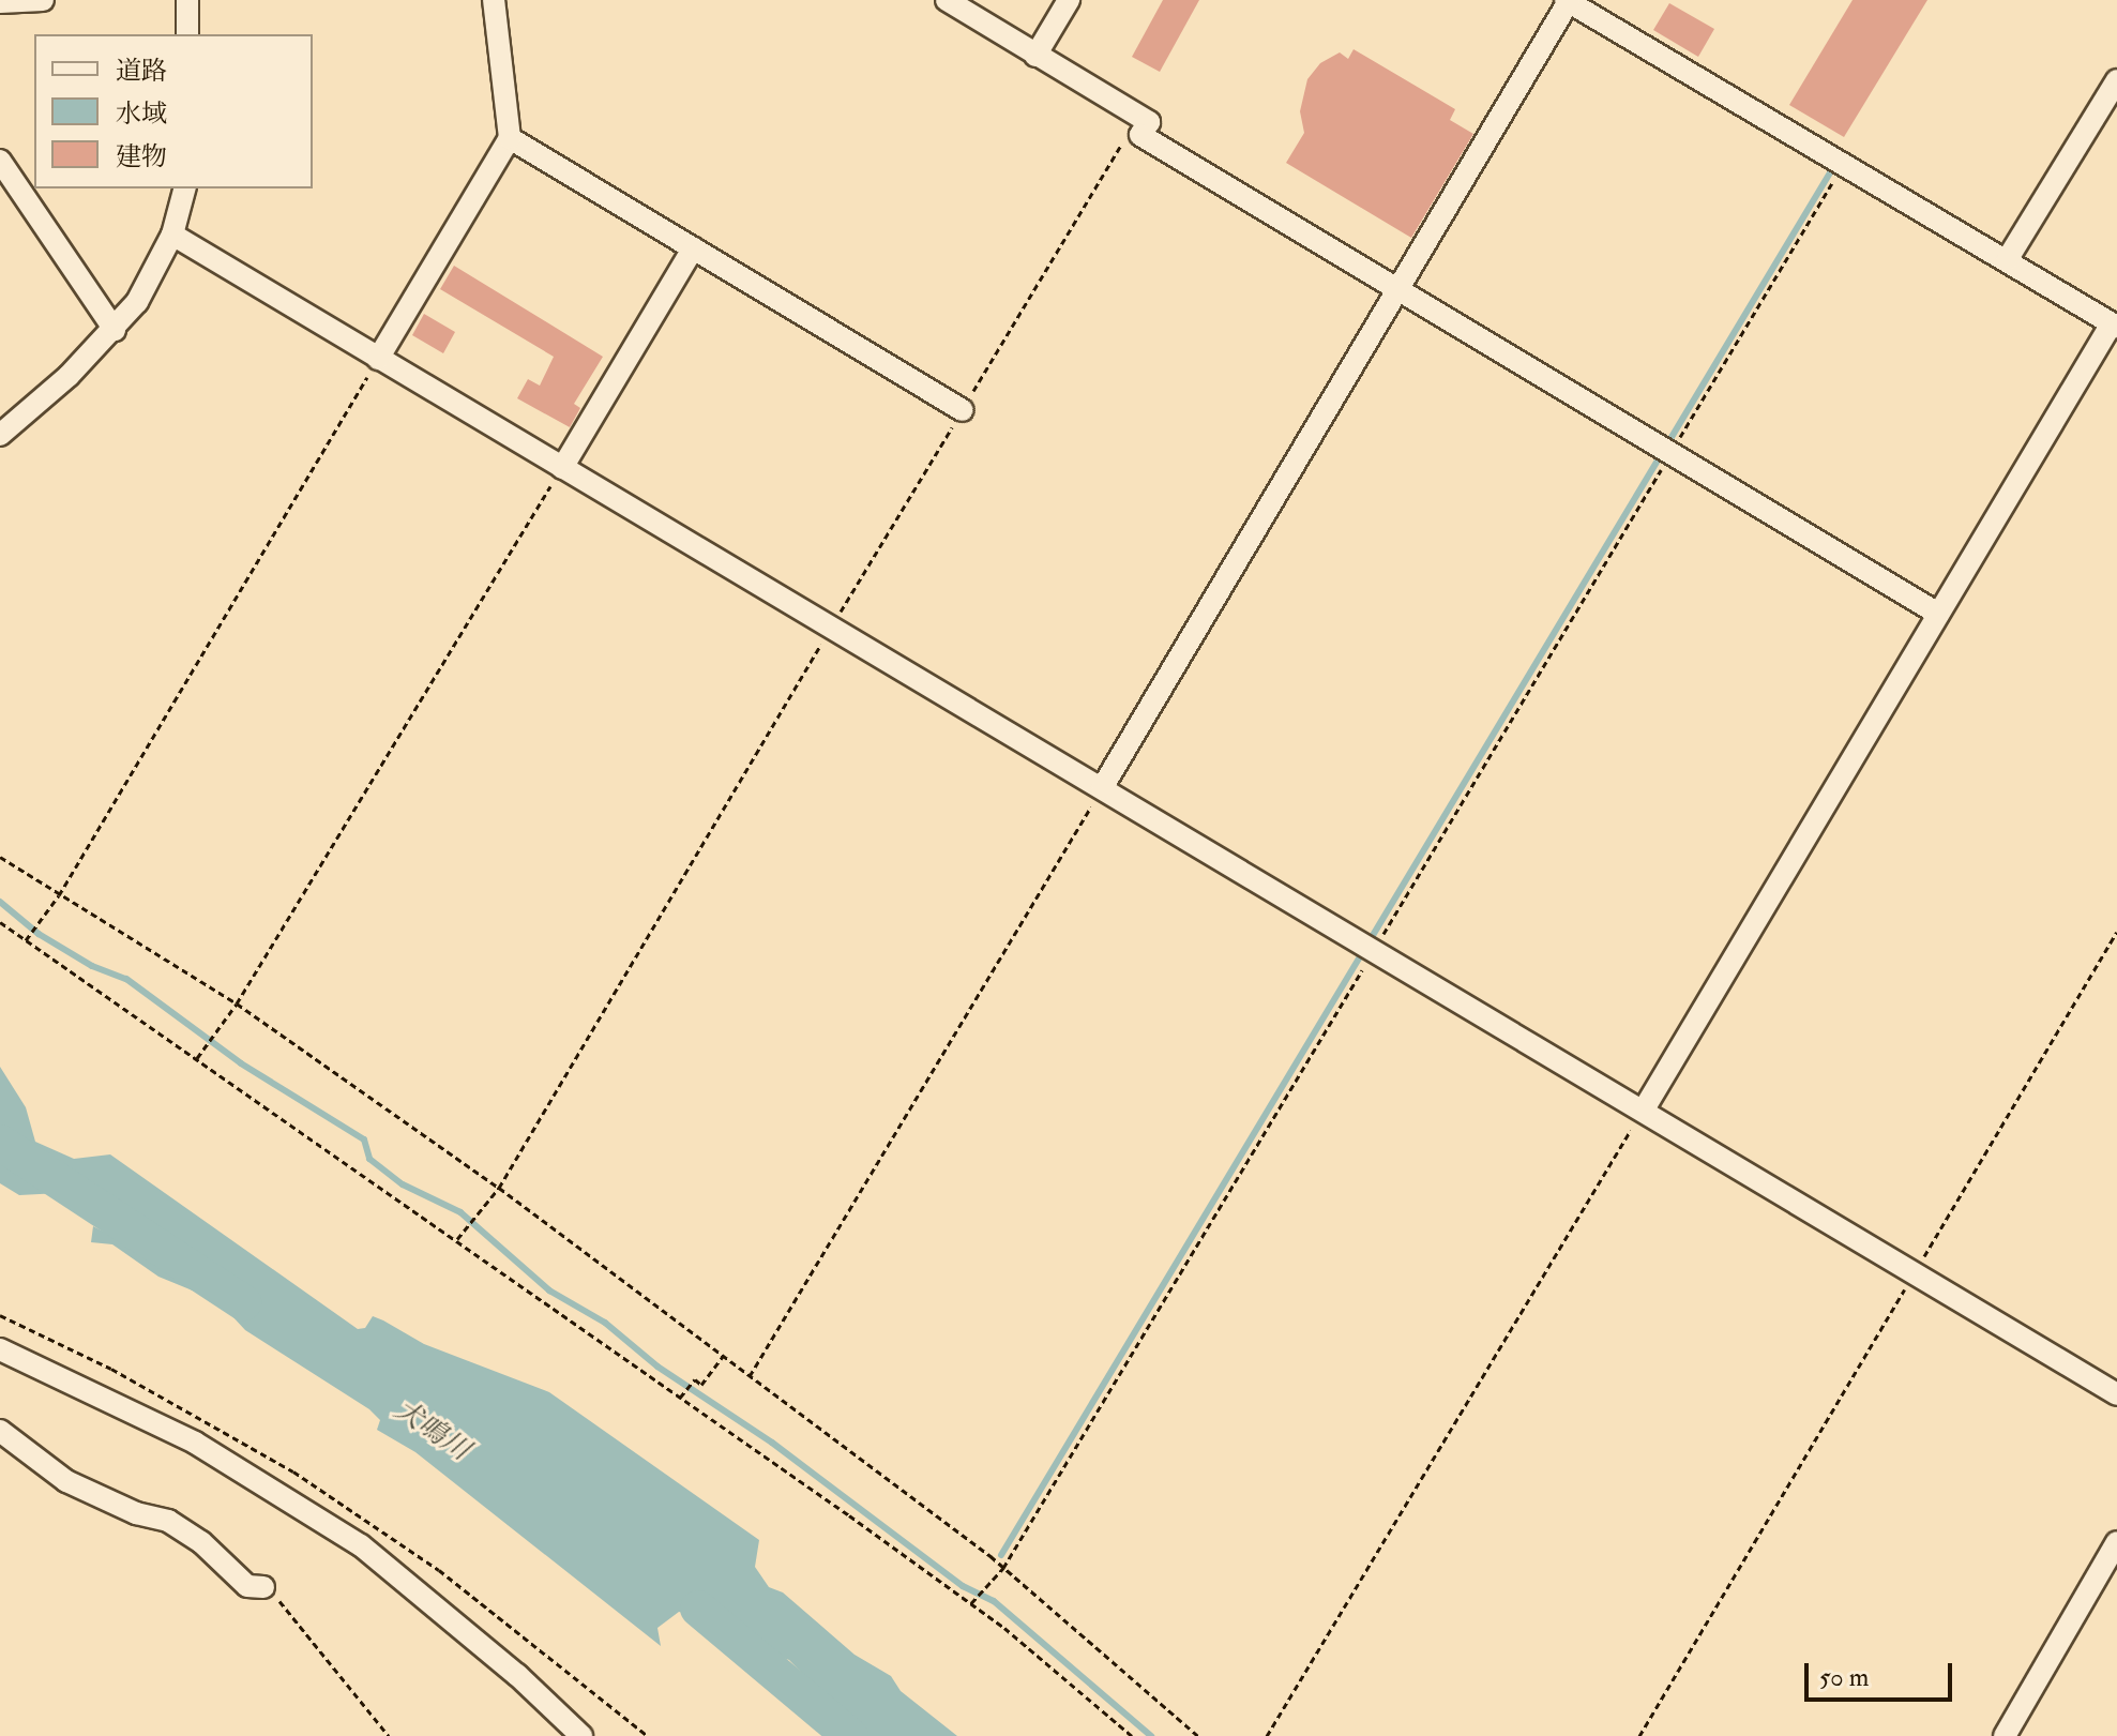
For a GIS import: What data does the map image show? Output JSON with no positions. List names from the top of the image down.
{
  "water": ["犬鳴川"],
  "legend": ["道路", "水域", "建物"],
  "scale_bar": "50 m"
}
